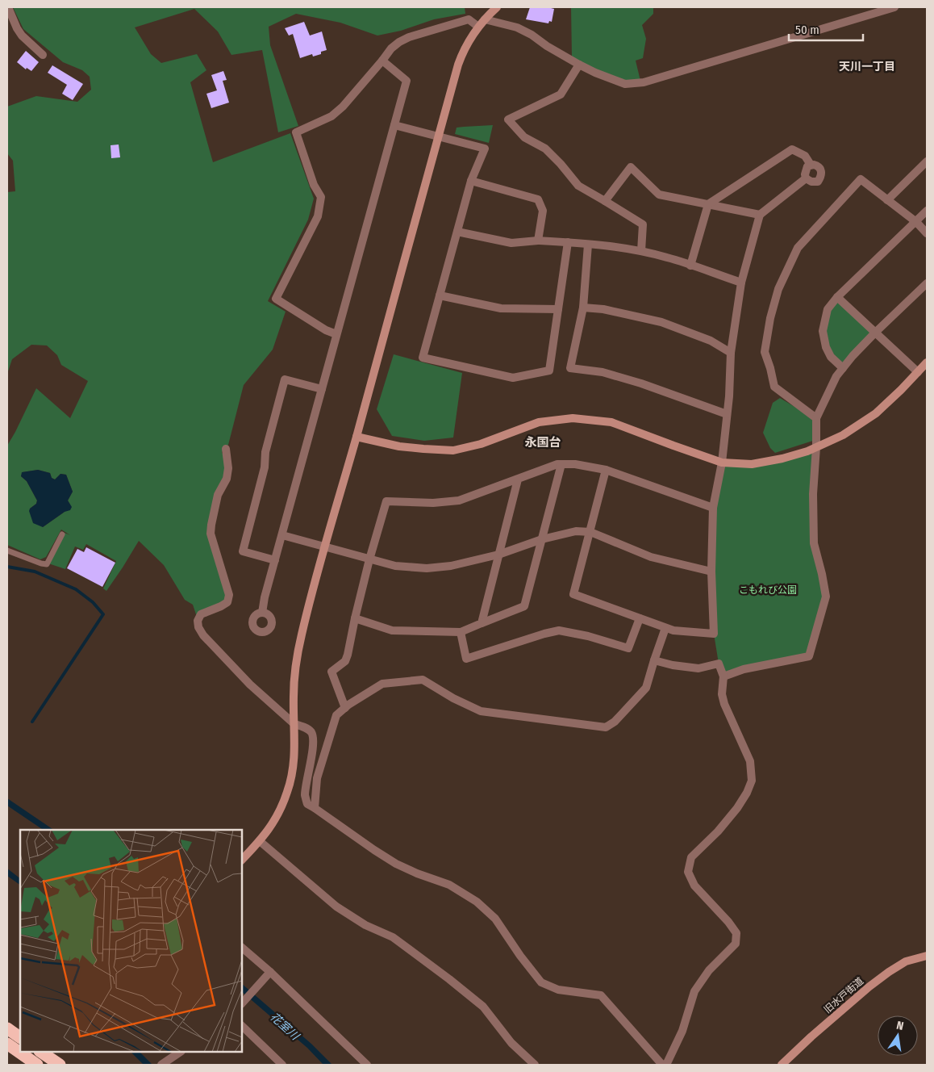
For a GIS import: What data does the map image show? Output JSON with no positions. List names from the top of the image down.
{
  "streets": {
    "street": ["旧水戸街道"]
  },
  "districts": ["天川一丁目", "永国台"],
  "water": ["花室川"],
  "parks": ["こもれび公園"],
  "scale_bar": "50 m",
  "north": "top"
}
